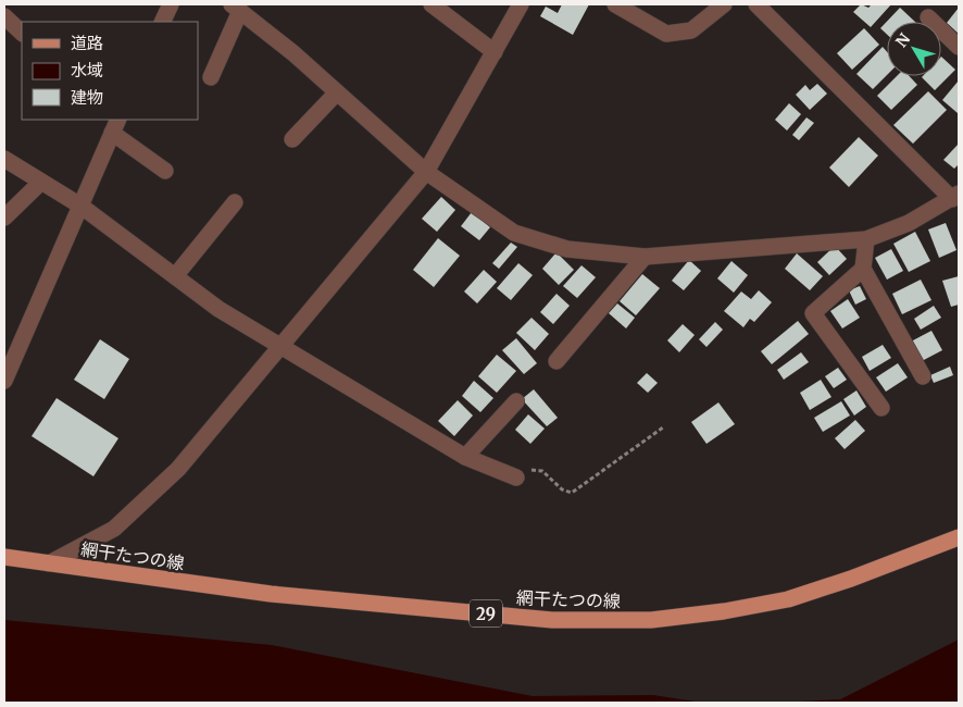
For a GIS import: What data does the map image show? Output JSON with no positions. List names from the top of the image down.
{
  "streets": {
    "main road": ["網干たつの線", "29"]
  },
  "legend": ["道路", "水域", "建物"],
  "north": "top left"
}
